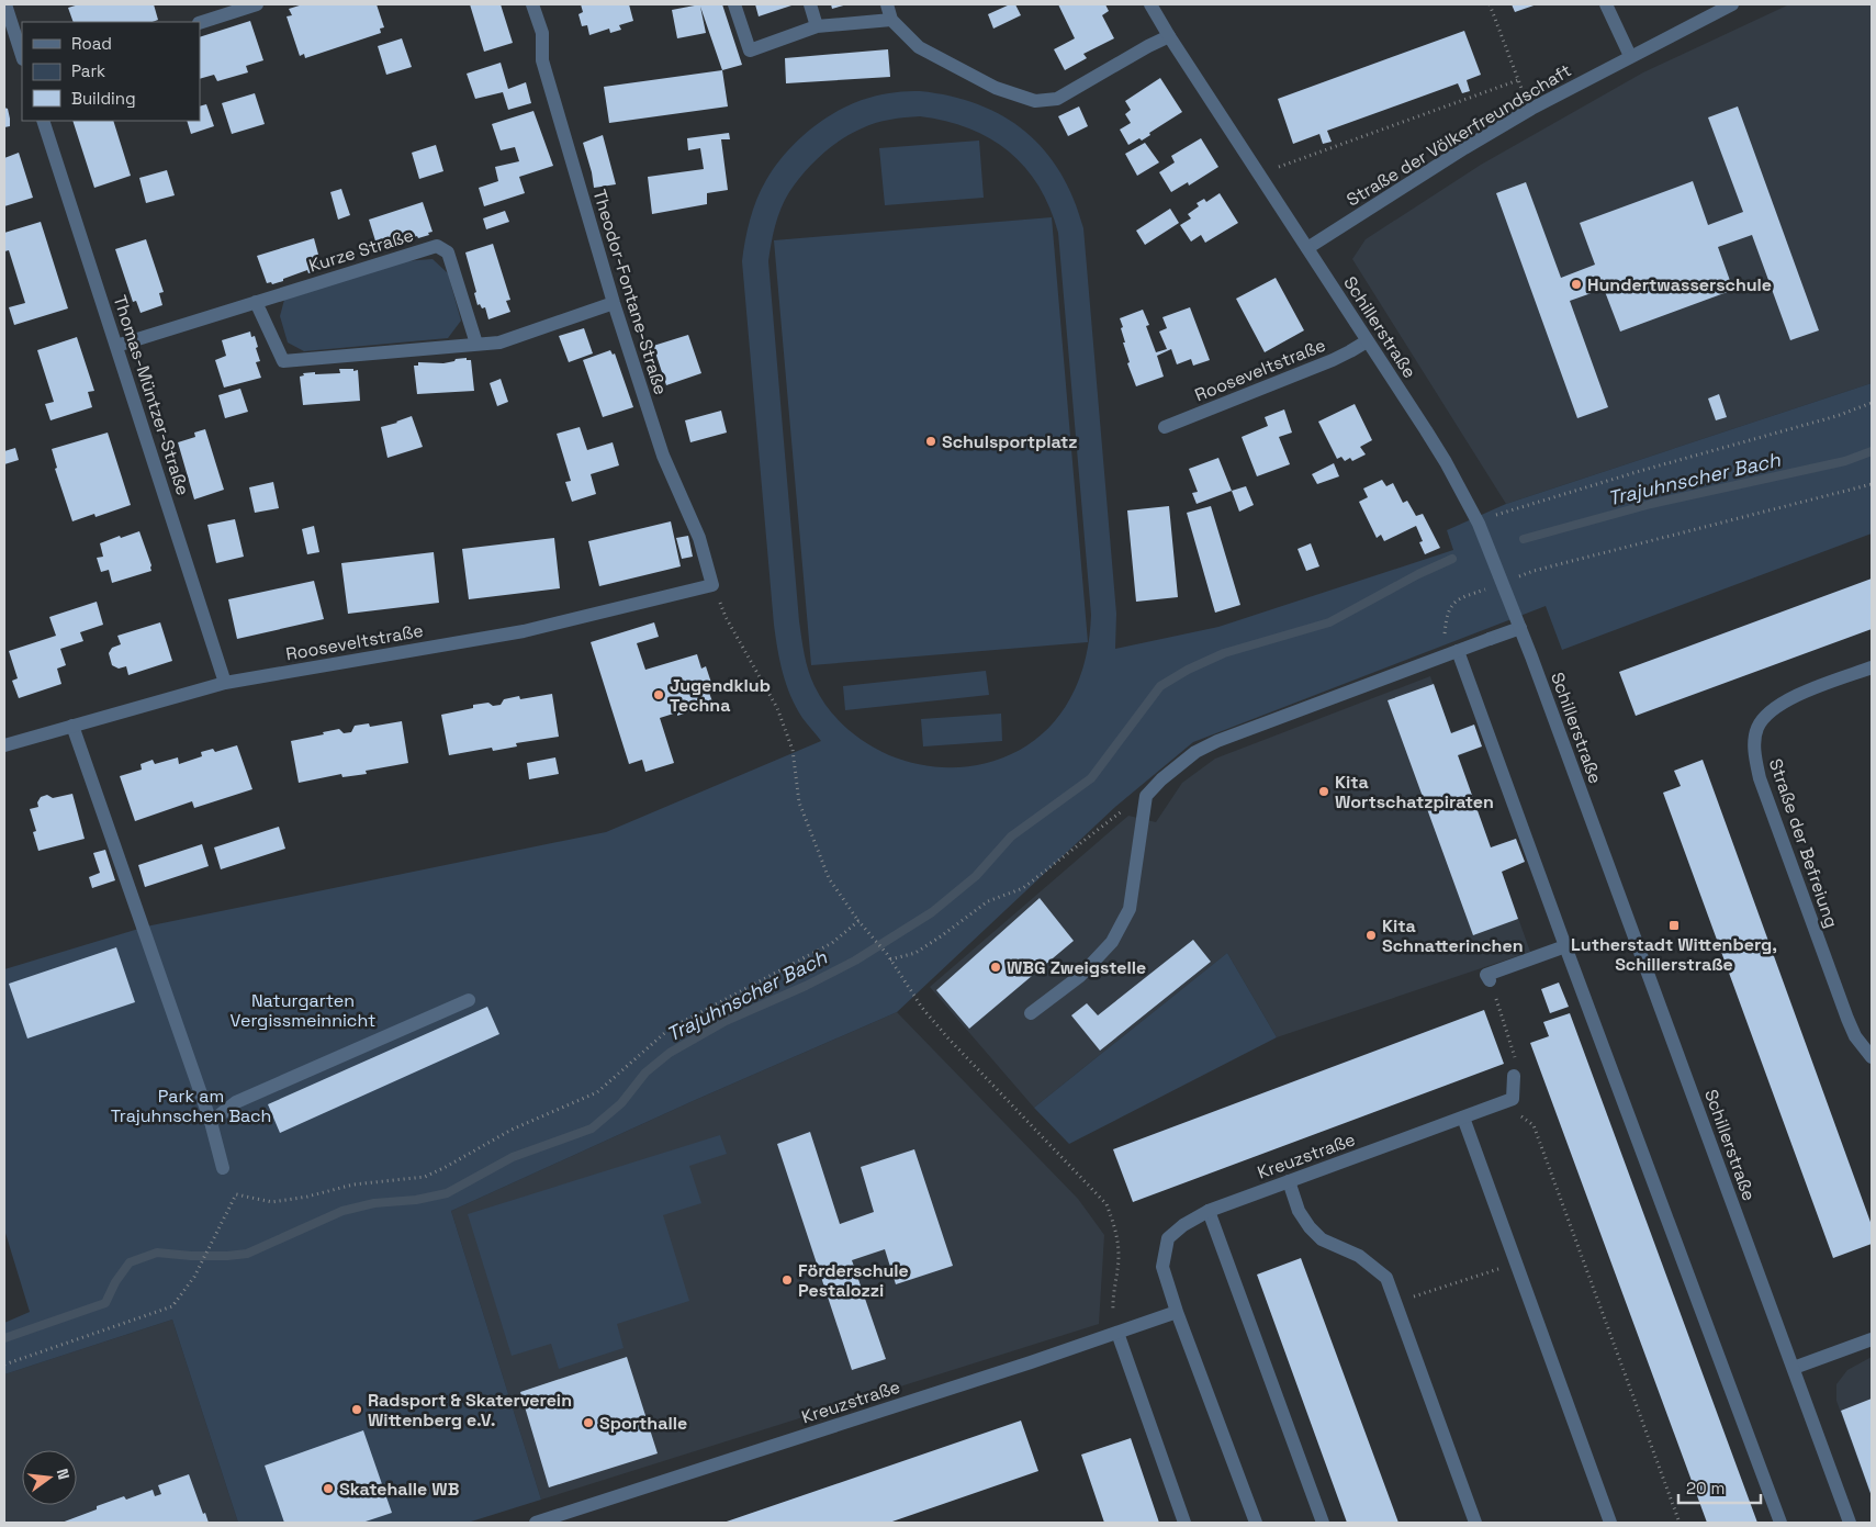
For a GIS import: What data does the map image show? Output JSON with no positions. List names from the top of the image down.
{
  "streets": {
    "street": [
      "Straße der Völkerfreundschaft",
      "Kurze Straße",
      "Theodor-Fontane-Straße",
      "Schillerstraße",
      "Rooseveltstraße",
      "Thomas-Müntzer-Straße",
      "Straße der Befreiung",
      "Kreuzstraße"
    ]
  },
  "crossings": [
    ["Straße der Völkerfreundschaft", "Schillerstraße"],
    ["Kurze Straße", "Thomas-Müntzer-Straße"],
    ["Theodor-Fontane-Straße", "Rooseveltstraße"],
    ["Schillerstraße", "Rooseveltstraße"],
    ["Rooseveltstraße", "Thomas-Müntzer-Straße"]
  ],
  "water": ["Trajuhnscher Bach"],
  "parks": ["Naturgarten Vergissmeinnicht", "Park am Trajuhnschen Bach"],
  "places": {
    "other": [
      "Hundertwasserschule",
      "Schulsportplatz",
      "Jugendklub Techna",
      "Kita Wortschatzpiraten",
      "Kita Schnatterinchen",
      "WBG Zweigstelle",
      "Förderschule Pestalozzi",
      "Radsport & Skaterverein Wittenberg e.V.",
      "Sporthalle",
      "Skatehalle WB"
    ],
    "transit": ["Lutherstadt Wittenberg, Schillerstraße"]
  },
  "legend": ["Road", "Park", "Building"],
  "scale_bar": "20 m",
  "north": "right"
}
